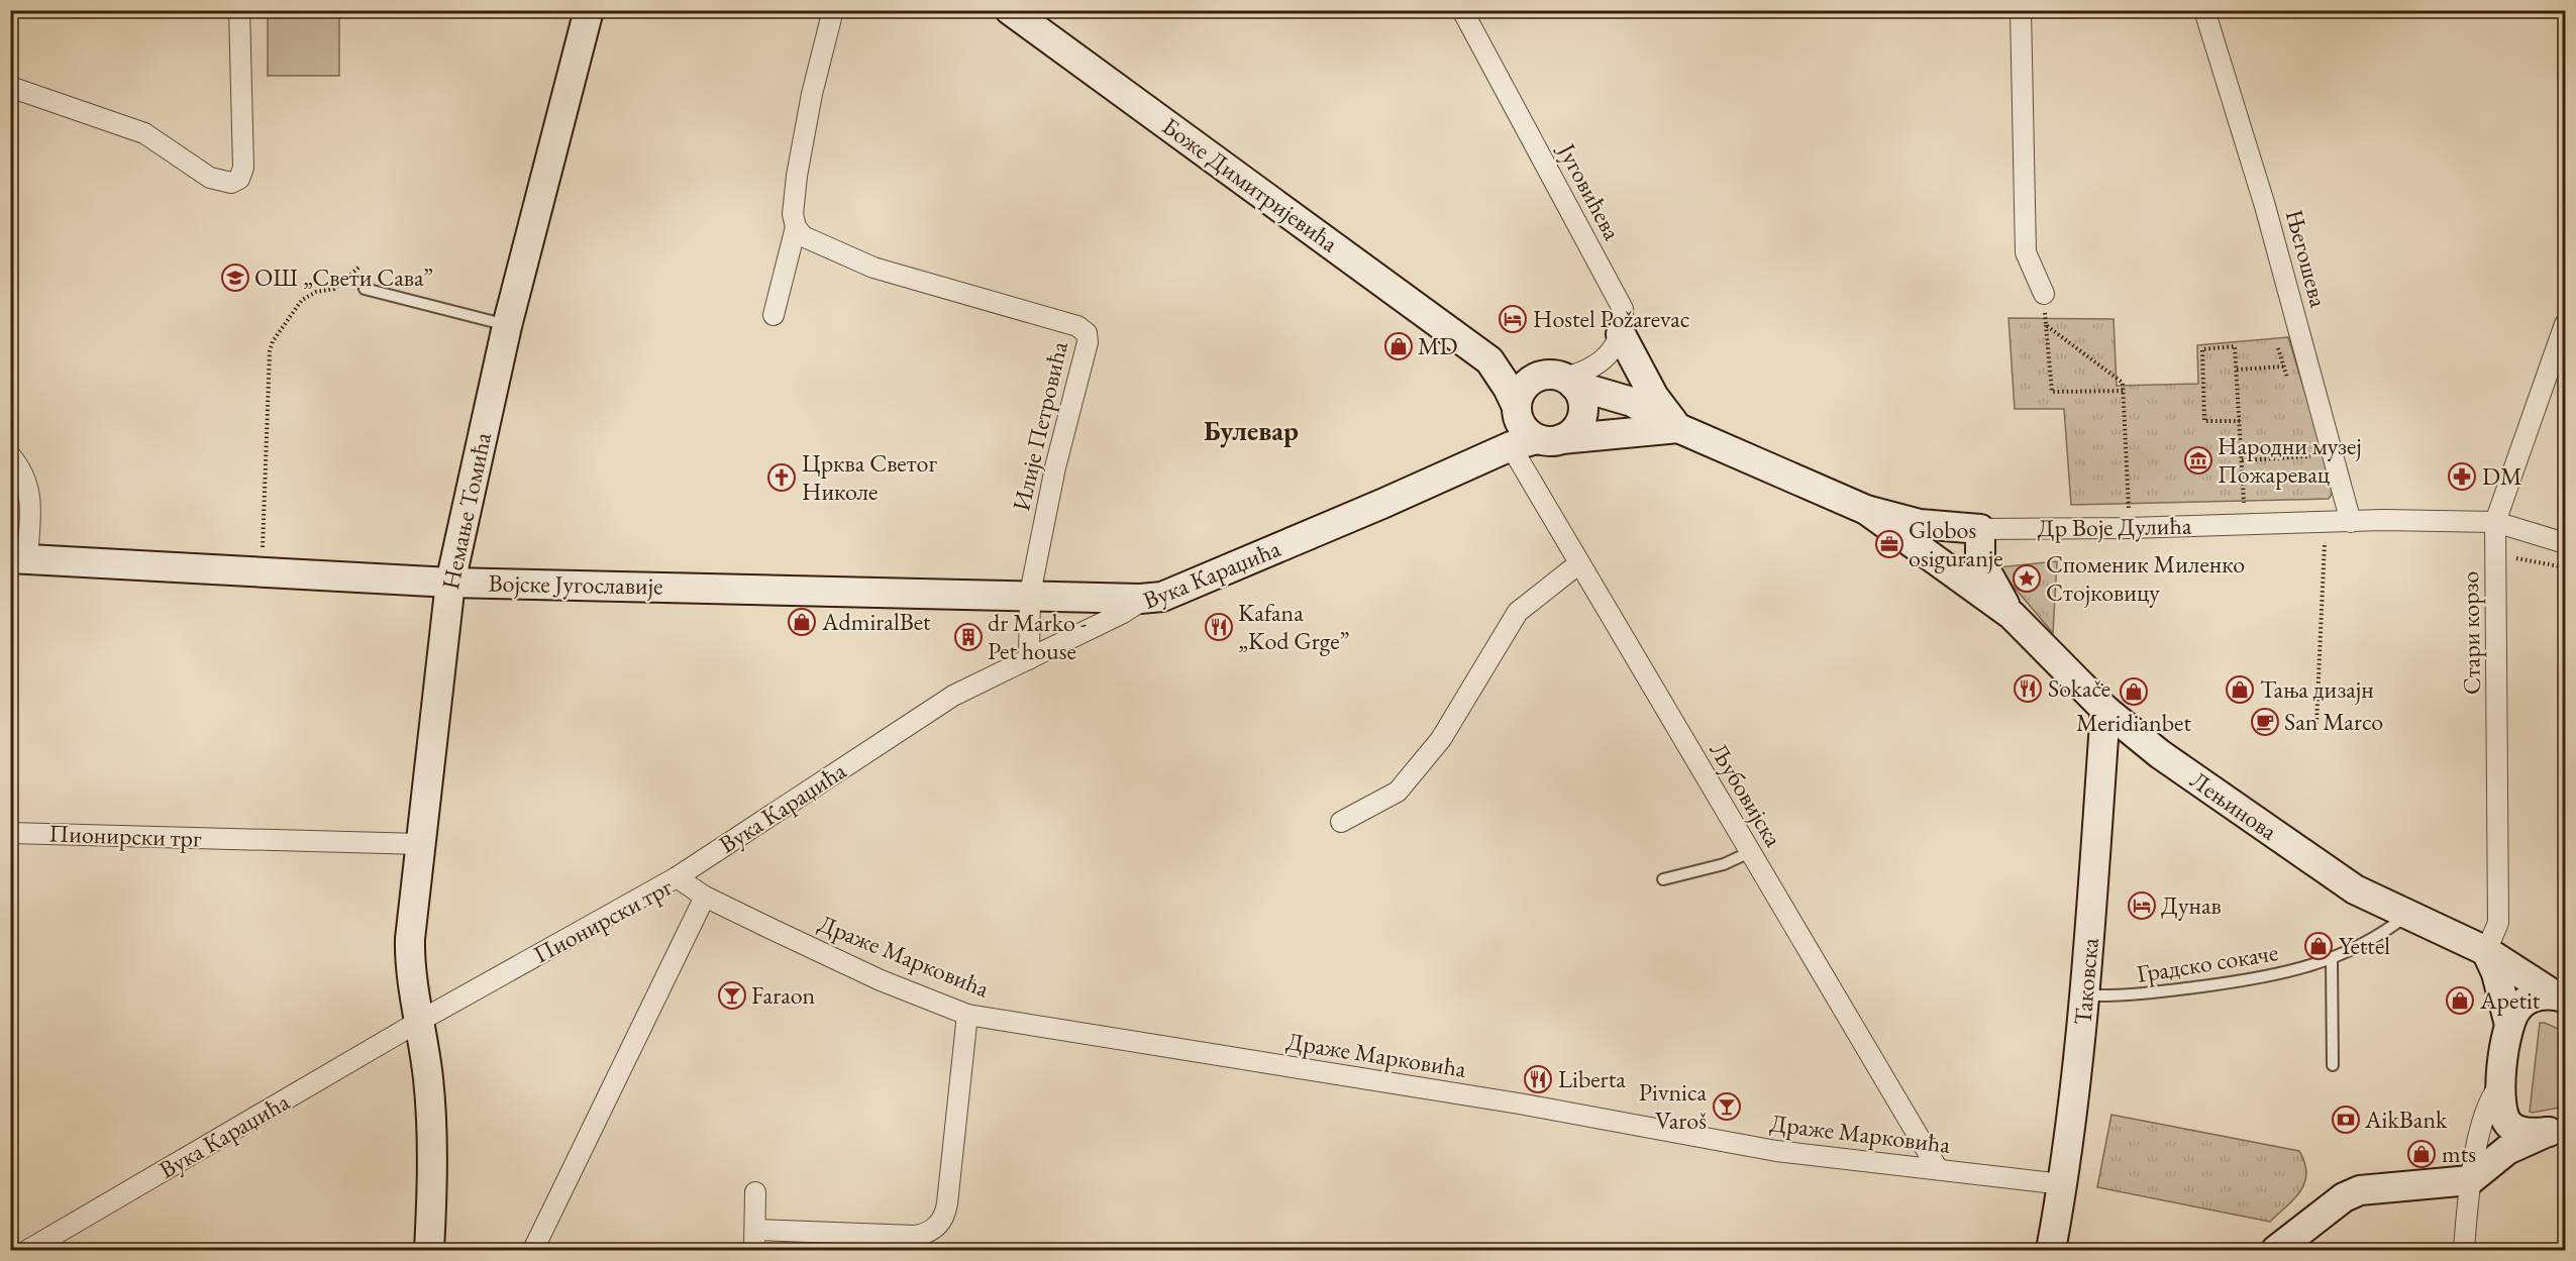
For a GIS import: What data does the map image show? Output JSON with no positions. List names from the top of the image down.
{
  "streets": {
    "main road": [
      "Боже Димитријевића",
      "Немање Томића",
      "Др Воје Дулића",
      "Вука Караџића",
      "Војске Југославије",
      "Лењинова",
      "Таковска"
    ],
    "street": [
      "Југовићева",
      "Његошева",
      "Илије Петровића",
      "Стари корзо",
      "Љубовијска",
      "Пионирски трг",
      "Драже Марковића"
    ],
    "lane": ["Градско сокаче"]
  },
  "crossings": [
    ["Боже Димитријевића", "Др Воје Дулића"],
    ["Боже Димитријевића", "Вука Караџића"],
    ["Боже Димитријевића", "Љубовијска"],
    ["Његошева", "Др Воје Дулића"],
    ["Илије Петровића", "Вука Караџића"],
    ["Илије Петровића", "Војске Југославије"],
    ["Немање Томића", "Вука Караџића"],
    ["Немање Томића", "Војске Југославије"],
    ["Немање Томића", "Пионирски трг"],
    ["Др Воје Дулића", "Вука Караџића"],
    ["Др Воје Дулића", "Стари корзо"],
    ["Др Воје Дулића", "Љубовијска"],
    ["Др Воје Дулића", "Лењинова"],
    ["Вука Караџића", "Војске Југославије"],
    ["Вука Караџића", "Љубовијска"],
    ["Вука Караџића", "Пионирски трг"],
    ["Стари корзо", "Лењинова"],
    ["Љубовијска", "Драже Марковића"],
    ["Лењинова", "Градско сокаче"],
    ["Лењинова", "Таковска"],
    ["Пионирски трг", "Драже Марковића"],
    ["Драже Марковића", "Таковска"],
    ["Градско сокаче", "Таковска"]
  ],
  "districts": ["Булевар"],
  "places": {
    "school or university": ["ОШ „Свети Сава”"],
    "hotel": ["Hostel Požarevac", "Дунав"],
    "shop": [
      "MD",
      "AdmiralBet",
      "Тања дизајн",
      "Meridianbet",
      "Yettel",
      "Apetit",
      "mts"
    ],
    "museum": ["Народни музеј Пожаревац"],
    "pharmacy": ["DM"],
    "church": ["Црква Светог Николе"],
    "office": ["Globos osiguranje"],
    "place": ["Споменик Миленко Стојковицу"],
    "restaurant": ["Kafana „Kod Grge”", "Sokače", "Liberta"],
    "building": ["dr Marko - Pet house"],
    "cafe": ["San Marco"],
    "bar": ["Faraon", "Pivnica Varoš"],
    "bank": ["AikBank"]
  }
}
